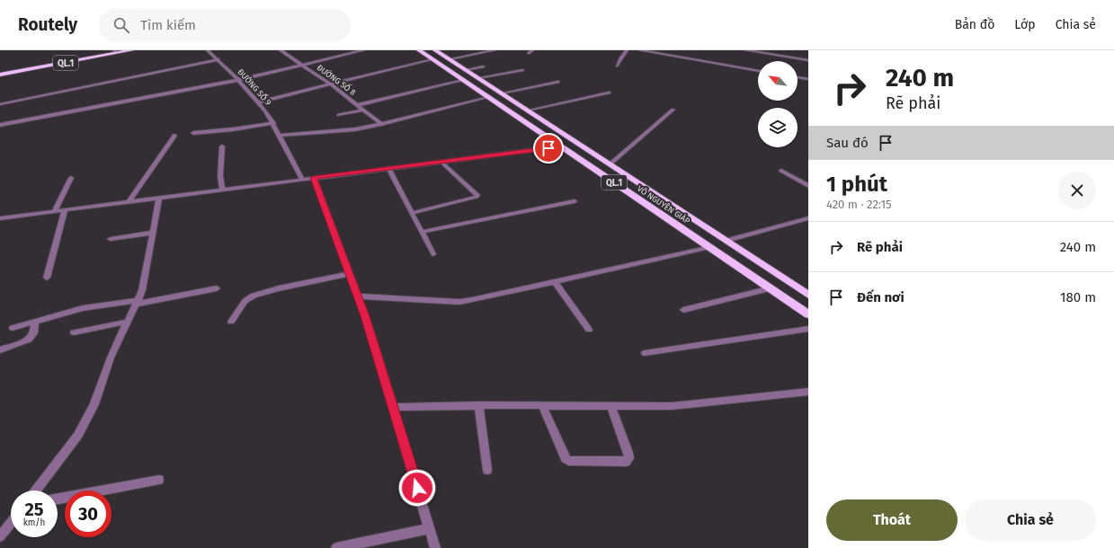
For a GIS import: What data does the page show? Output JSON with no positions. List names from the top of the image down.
{
  "streets": {
    "highway": ["QL.1", "VÕ NGUYÊN GIÁP"],
    "street": ["ĐƯỜNG SỐ 8", "ĐƯỜNG SỐ 9"]
  },
  "north": "top left",
  "page": {
    "header": "Routely",
    "search": "Tìm kiếm",
    "nav": ["Bản đồ", "Lớp", "Chia sẻ"],
    "turn": ["240 m", "Rẽ phải"],
    "then": "Sau đó",
    "heading": ["1 phút", "420 m · 22:15"],
    "list": [
      {
        "name": "Rẽ phải",
        "value": "240 m"
      },
      {
        "name": "Đến nơi",
        "value": "180 m"
      }
    ],
    "speed": "25 km/h",
    "limit": "30",
    "buttons": ["Thoát", "Chia sẻ"]
  }
}
